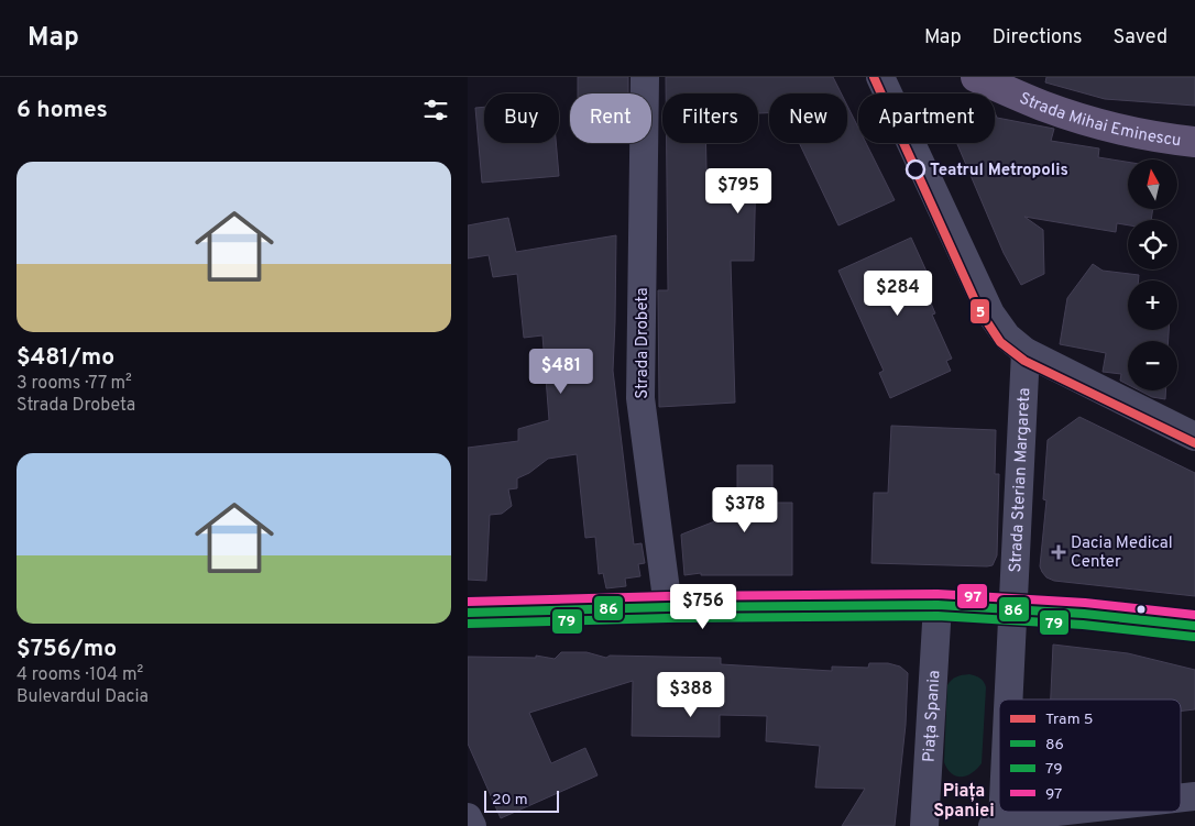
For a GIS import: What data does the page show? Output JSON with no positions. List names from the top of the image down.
{
  "streets": {
    "main road": ["Strada Mihai Eminescu"],
    "street": ["Strada Drobeta", "Strada Sterian Margareta", "Piața Spania"]
  },
  "districts": ["Piața Spaniei"],
  "places": {
    "other": ["Teatrul Metropolis"],
    "health": ["Dacia Medical Center"]
  },
  "lines": [
    "tram line 5",
    "transit line 97",
    "transit line 86",
    "transit line 79"
  ],
  "legend": [
    "Tram 5",
    "86",
    "79",
    "97"
  ],
  "scale_bar": "20 m",
  "north": "top",
  "page": {
    "header": "Map",
    "nav": ["Map", "Directions", "Saved"],
    "heading": "6 homes",
    "chip": [
      "Buy",
      "Rent",
      "Filters",
      "New",
      "Apartment"
    ],
    "list": [
      {
        "name": "$481/mo",
        "note": "3 rooms · 77 m² · Strada Drobeta"
      },
      {
        "name": "$756/mo",
        "note": "4 rooms · 104 m² · Bulevardul Dacia"
      }
    ],
    "map_buttons": ["+", "−"],
    "price": [
      "$795",
      "$284",
      "$481",
      "$378",
      "$756",
      "$388"
    ],
    "scale": "20 m"
  }
}
